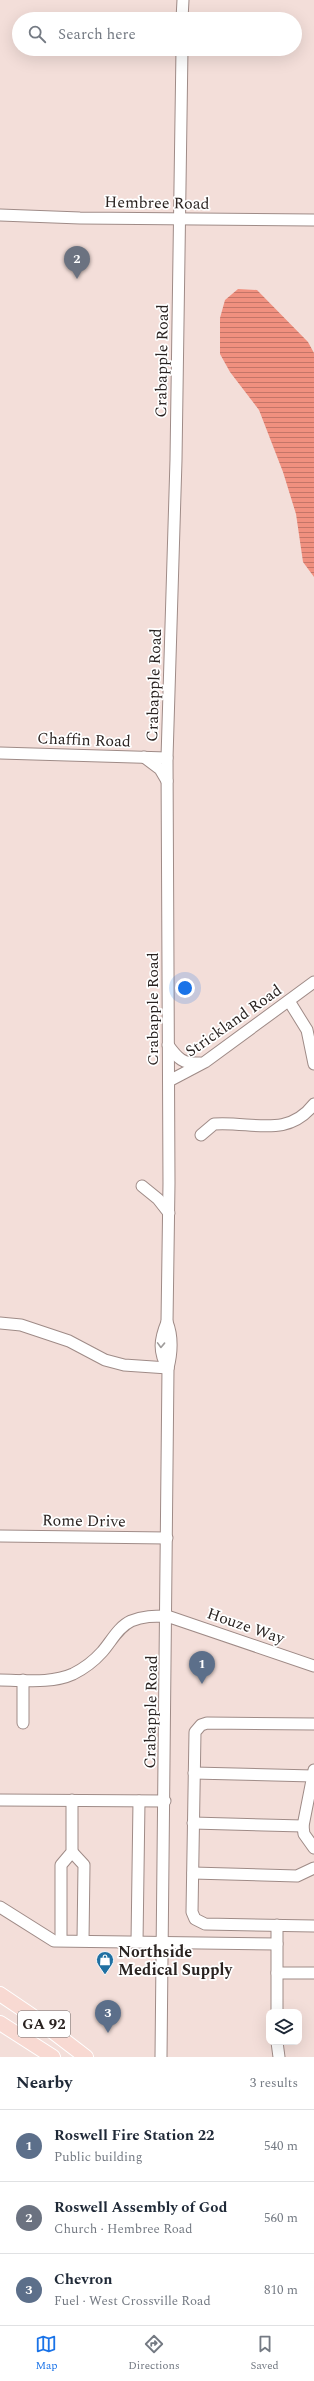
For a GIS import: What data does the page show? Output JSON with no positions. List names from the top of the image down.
{
  "streets": {
    "main road": ["GA 92"],
    "street": [
      "Hembree Road",
      "Crabapple Road",
      "Chaffin Road",
      "Strickland Road",
      "Rome Drive",
      "Houze Way"
    ]
  },
  "crossings": [
    ["Hembree Road", "Crabapple Road"],
    ["Crabapple Road", "Chaffin Road"],
    ["Crabapple Road", "Strickland Road"],
    ["Crabapple Road", "Rome Drive"],
    ["Crabapple Road", "Houze Way"]
  ],
  "places": {
    "shop": ["Northside Medical Supply"]
  },
  "page": {
    "search": "Search here",
    "pins": ["2", "1", "3"],
    "heading": ["Nearby", "3 results"],
    "list": [
      {
        "mark": "1",
        "name": "Roswell Fire Station 22",
        "note": "Public building",
        "value": "540 m"
      },
      {
        "mark": "2",
        "name": "Roswell Assembly of God",
        "note": "Church · Hembree Road",
        "value": "560 m"
      },
      {
        "mark": "3",
        "name": "Chevron",
        "note": "Fuel · West Crossville Road",
        "value": "810 m"
      }
    ],
    "nav": ["Map", "Directions", "Saved"]
  }
}
